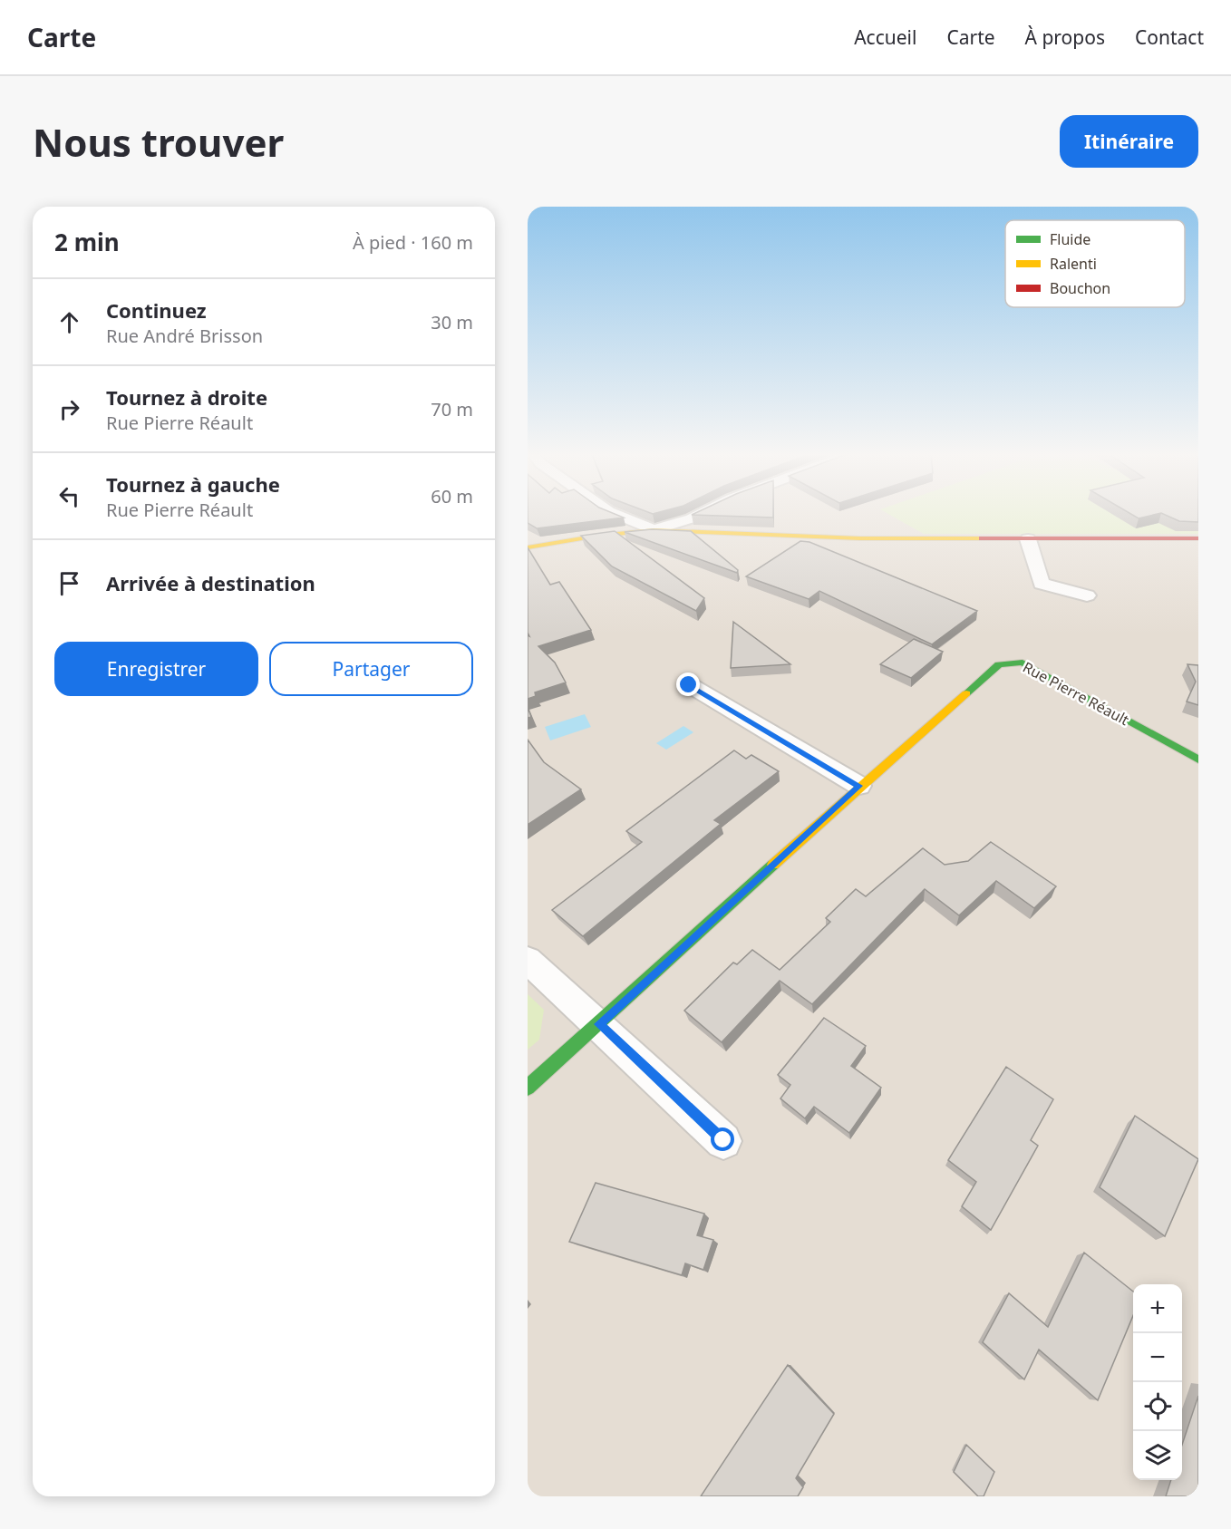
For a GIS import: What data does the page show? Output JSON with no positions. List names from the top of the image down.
{
  "streets": {
    "street": ["Rue Pierre Réault"]
  },
  "legend": ["Fluide", "Ralenti", "Bouchon"],
  "page": {
    "header": "Carte",
    "nav": [
      "Accueil",
      "Carte",
      "À propos",
      "Contact"
    ],
    "buttons": [
      "Itinéraire",
      ["Enregistrer", "Partager"]
    ],
    "title": "Nous trouver",
    "heading": ["2 min", "À pied · 160 m"],
    "list": [
      ["Continuez", "Rue André Brisson", "30 m"],
      ["Tournez à droite", "Rue Pierre Réault", "70 m"],
      ["Tournez à gauche", "Rue Pierre Réault", "60 m"],
      "Arrivée à destination"
    ],
    "map_buttons": ["+", "−"]
  }
}
